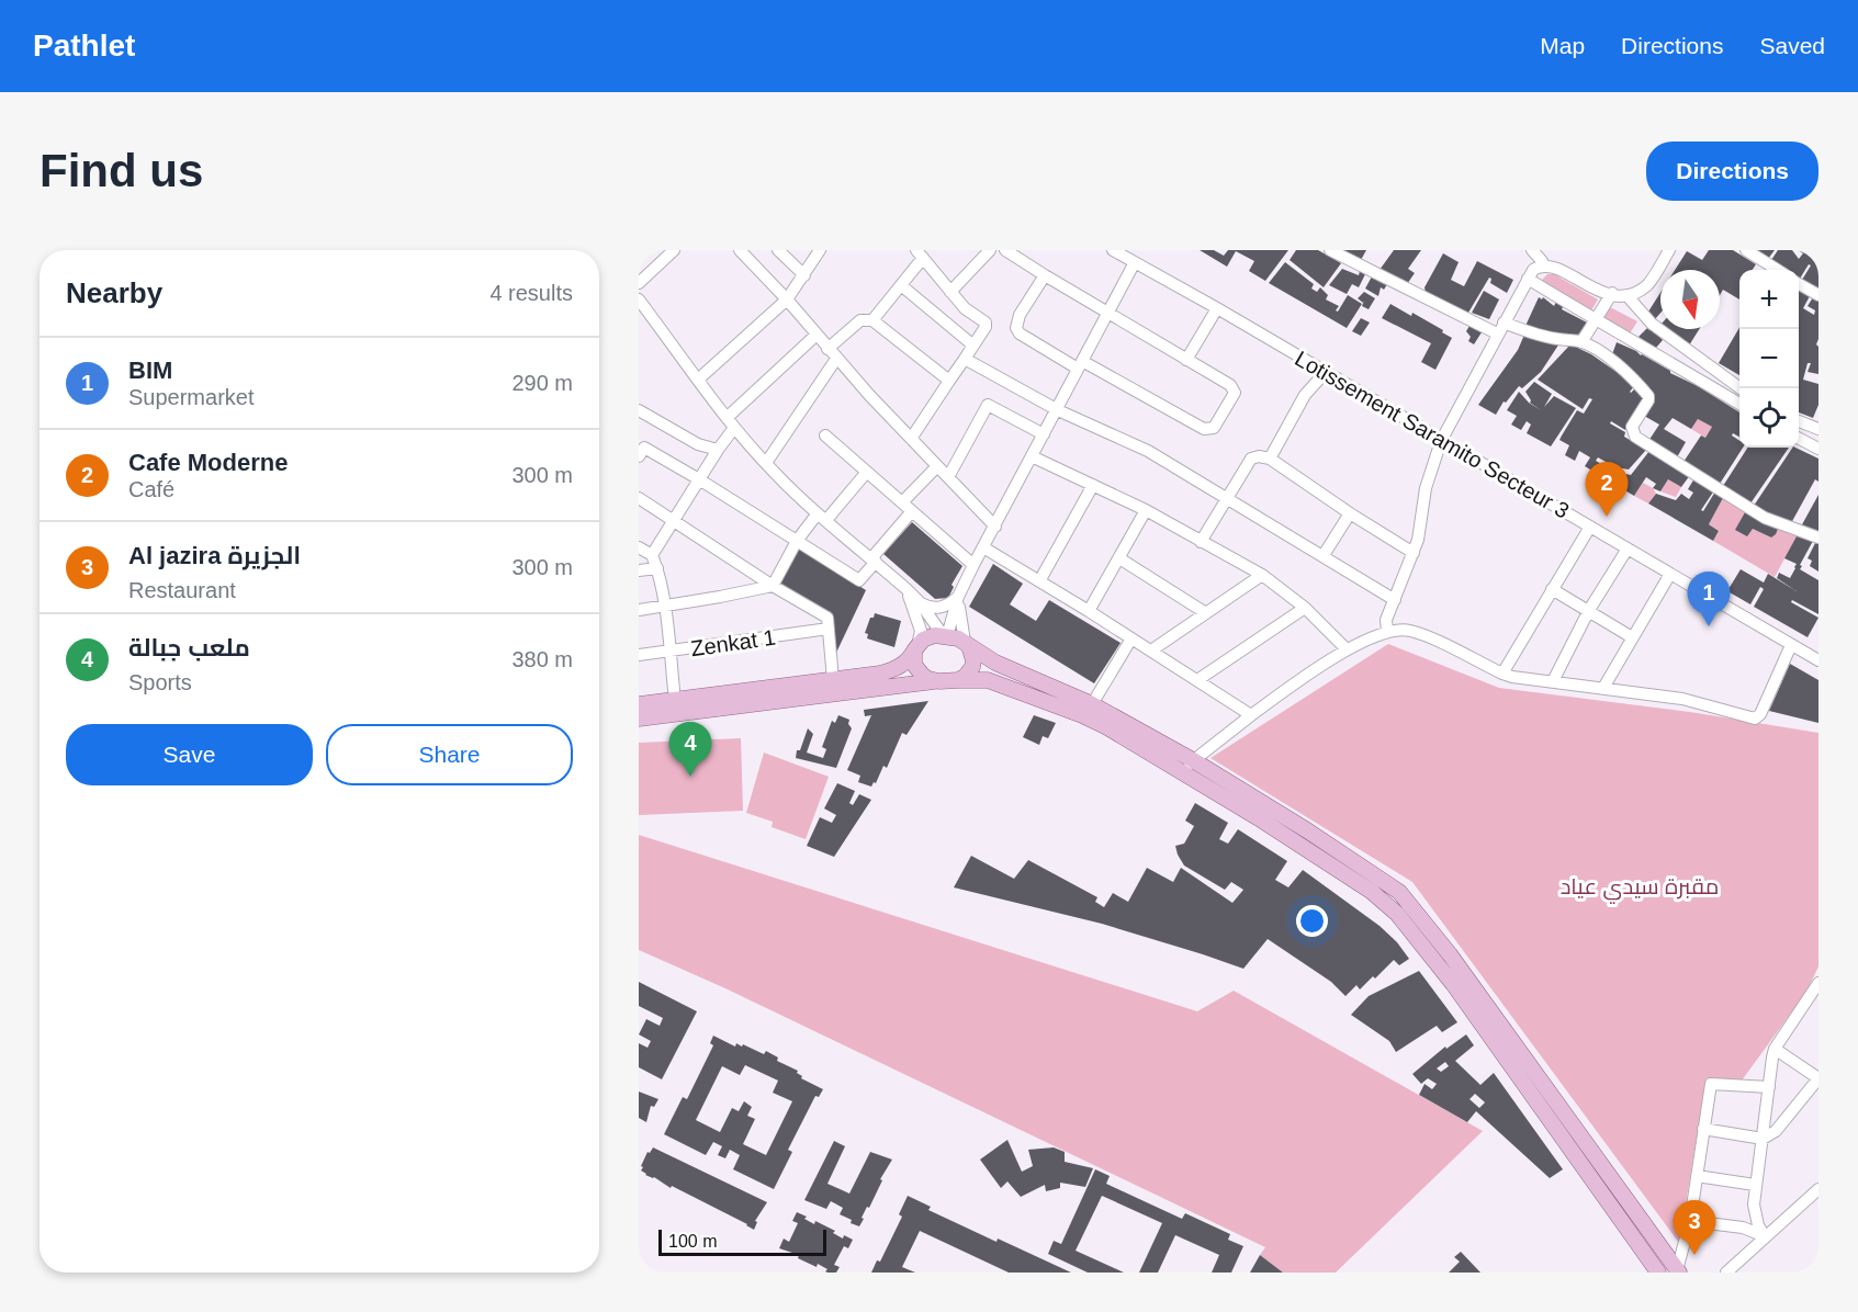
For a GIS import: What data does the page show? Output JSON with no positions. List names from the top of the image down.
{
  "streets": {
    "street": ["Lotissement Saramito Secteur 3", "Zenkat 1"]
  },
  "parks": ["مقبرة سيدي عياد"],
  "scale_bar": "100 m",
  "north": "bottom",
  "page": {
    "header": "Pathlet",
    "nav": ["Map", "Directions", "Saved"],
    "buttons": [
      "Directions",
      ["Save", "Share"]
    ],
    "title": "Find us",
    "heading": ["Nearby", "4 results"],
    "map_buttons": ["+", "−"],
    "list": [
      {
        "mark": "1",
        "name": "BIM",
        "note": "Supermarket",
        "value": "290 m"
      },
      {
        "mark": "2",
        "name": "Cafe Moderne",
        "note": "Café",
        "value": "300 m"
      },
      {
        "mark": "3",
        "name": "Al jazira الجزيرة",
        "note": "Restaurant",
        "value": "300 m"
      },
      {
        "mark": "4",
        "name": "ملعب جبالة",
        "note": "Sports",
        "value": "380 m"
      }
    ],
    "pins": [
      "2",
      "1",
      "4",
      "3"
    ],
    "scale": "100 m"
  }
}
